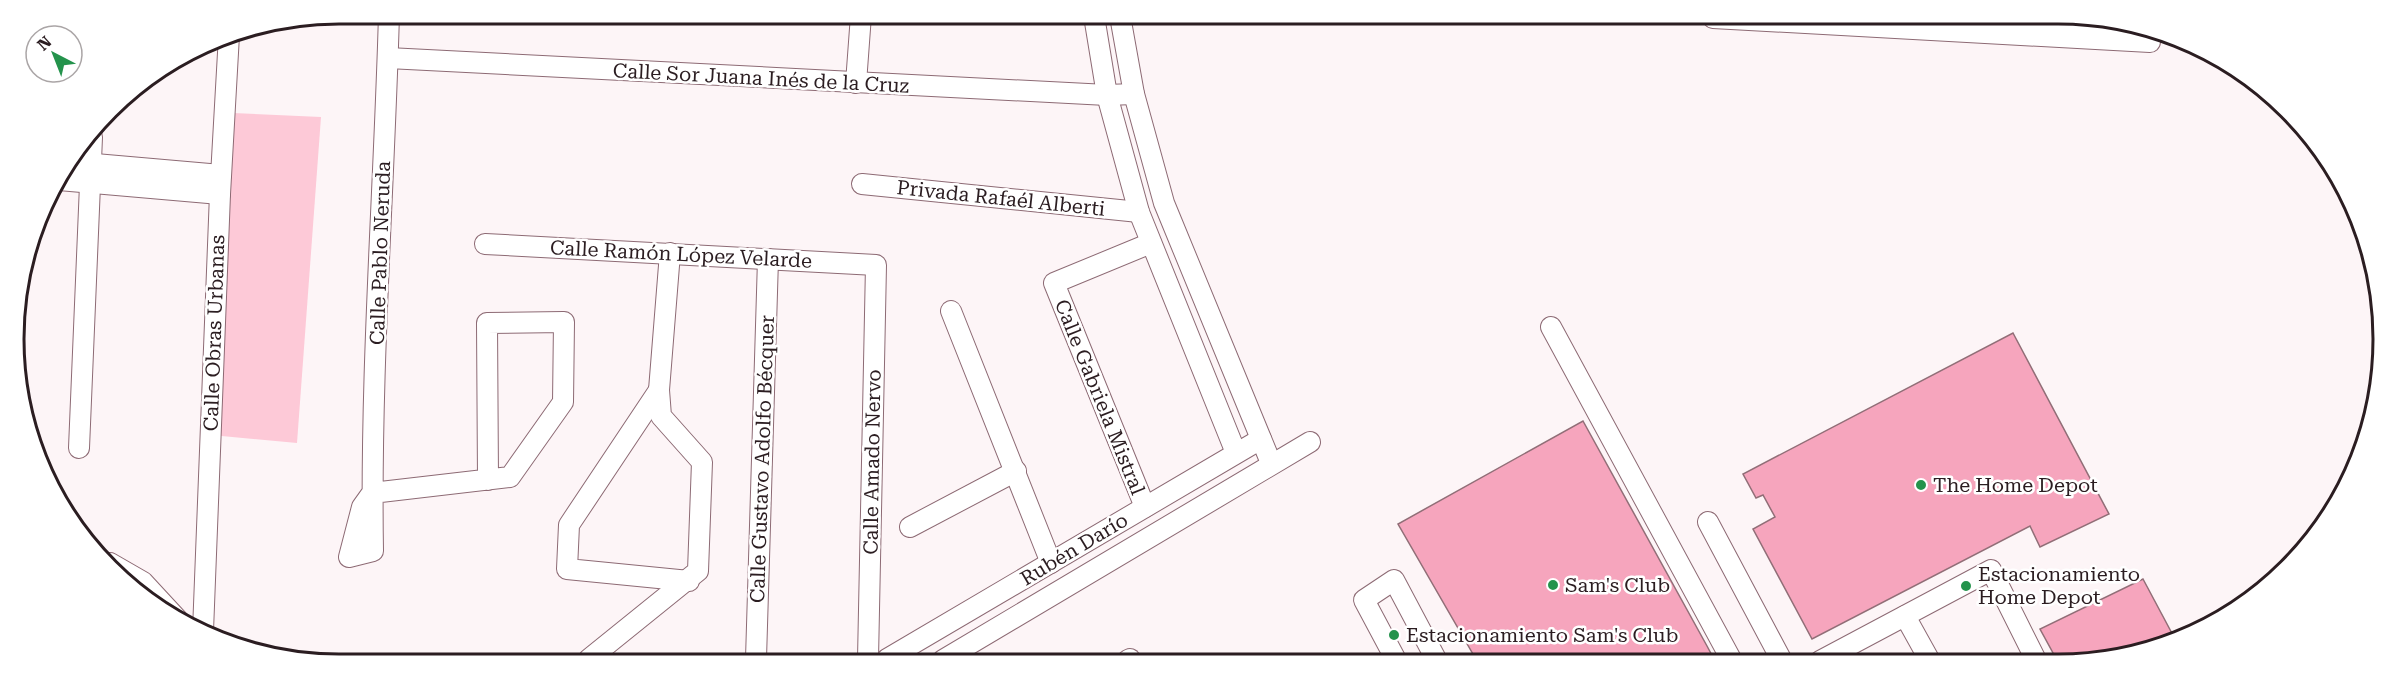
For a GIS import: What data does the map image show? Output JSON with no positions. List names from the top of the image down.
{
  "streets": {
    "street": [
      "Calle Sor Juana Inés de la Cruz",
      "Privada Rafaél Alberti",
      "Calle Pablo Neruda",
      "Calle Ramón López Velarde",
      "Calle Obras Urbanas",
      "Calle Gabriela Mistral",
      "Calle Gustavo Adolfo Bécquer",
      "Calle Amado Nervo",
      "Rubén Darío"
    ]
  },
  "crossings": [
    ["Calle Sor Juana Inés de la Cruz", "Calle Pablo Neruda"],
    ["Calle Ramón López Velarde", "Calle Gustavo Adolfo Bécquer"],
    ["Calle Ramón López Velarde", "Calle Amado Nervo"],
    ["Calle Gabriela Mistral", "Rubén Darío"]
  ],
  "places": [
    "The Home Depot",
    "Sam's Club",
    "Estacionamiento Home Depot",
    "Estacionamiento Sam's Club"
  ],
  "north": "top left"
}
